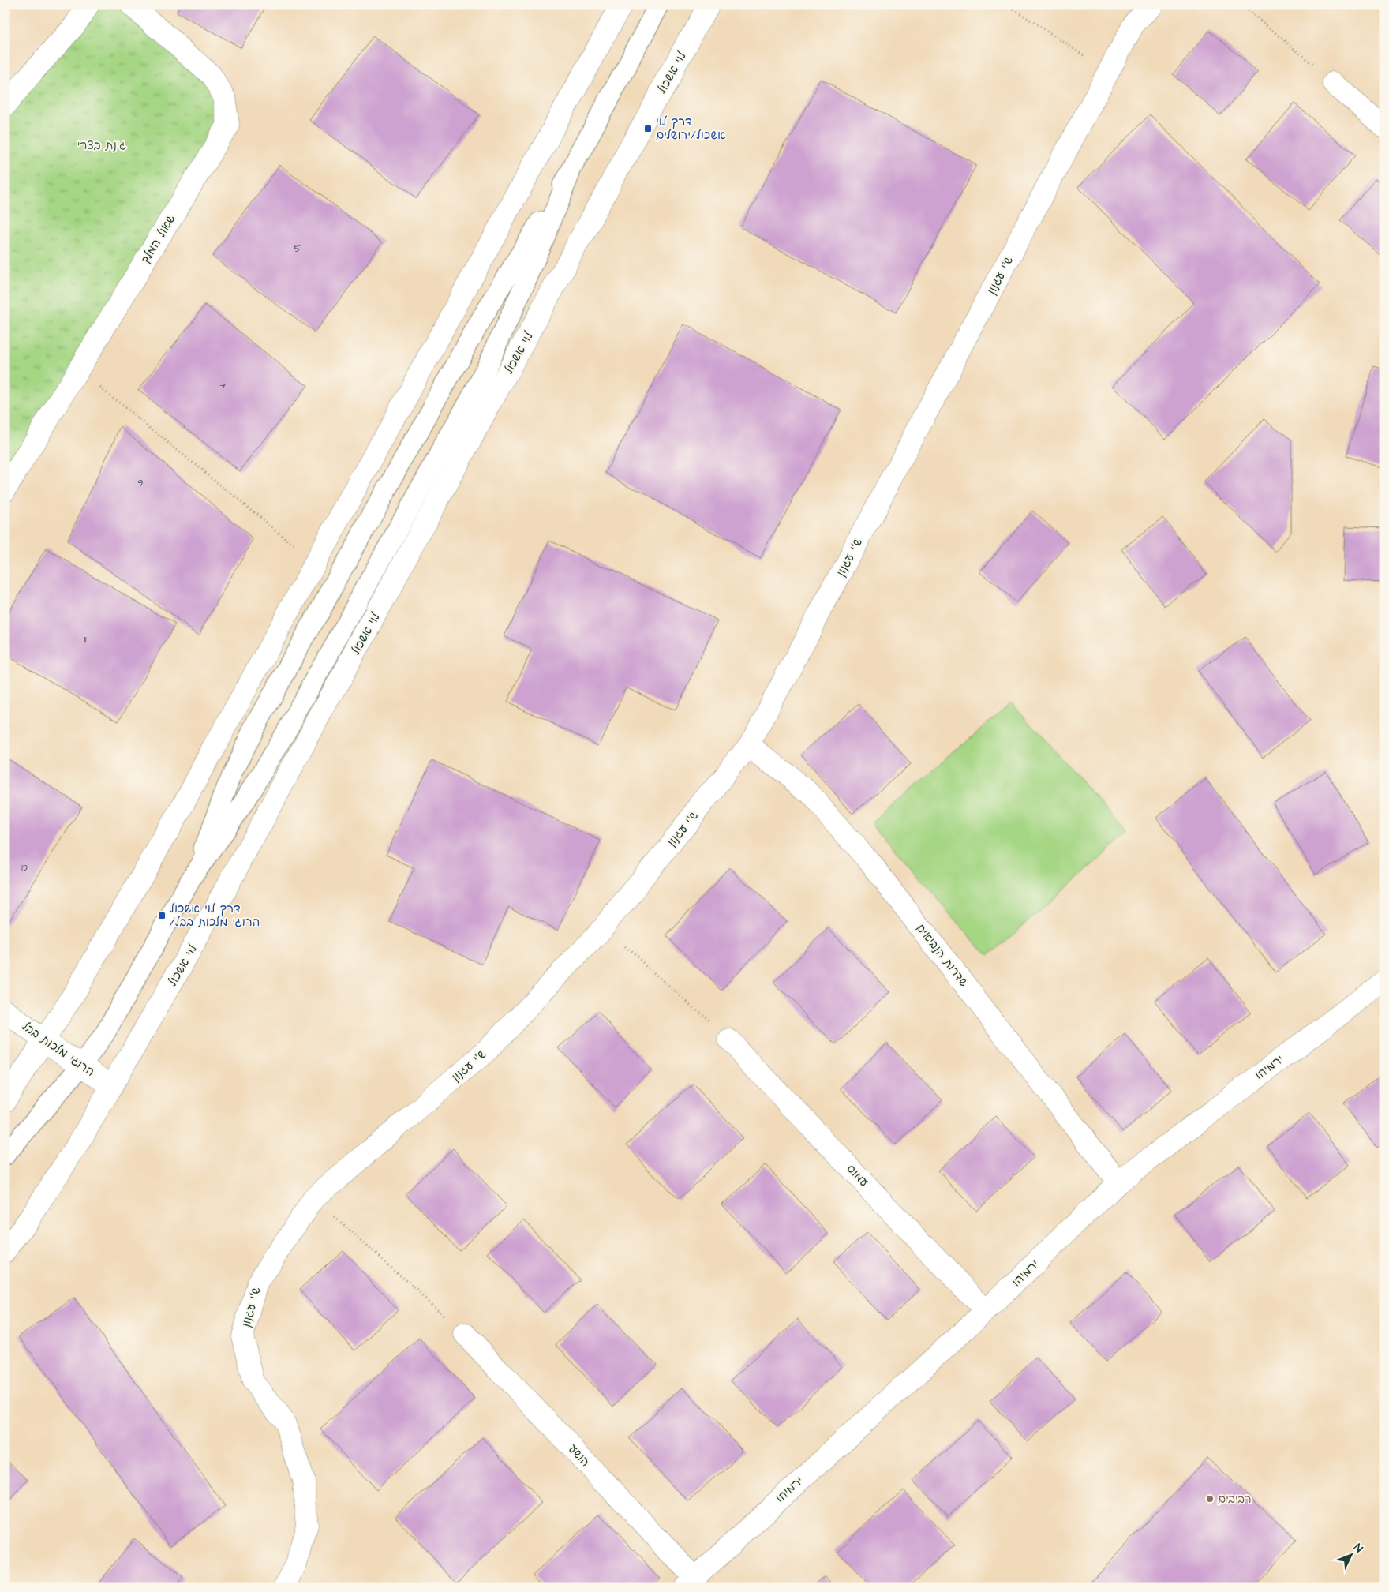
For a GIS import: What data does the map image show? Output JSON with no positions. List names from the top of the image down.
{
  "streets": {
    "street": [
      "לוי אשכול",
      "שאול המלך",
      "ש\"י עגנון",
      "שדרות הנביאים",
      "הרוגי מלכות בבל",
      "ירמיהו",
      "עמוס",
      "הושע"
    ]
  },
  "crossings": [
    ["לוי אשכול", "הרוגי מלכות בבל"],
    ["ש\"י עגנון", "שדרות הנביאים"],
    ["שדרות הנביאים", "ירמיהו"],
    ["ירמיהו", "עמוס"],
    ["ירמיהו", "הושע"]
  ],
  "parks": ["גינת בצרי"],
  "places": {
    "transit": ["דרך לוי אשכול/ירושלים", "דרך לוי אשכול /הרוגי מלכות בבל"],
    "other": ["רביבים"]
  },
  "house_numbers": [
    "5",
    "7",
    "9",
    "11",
    "13"
  ],
  "north": "top right"
}
